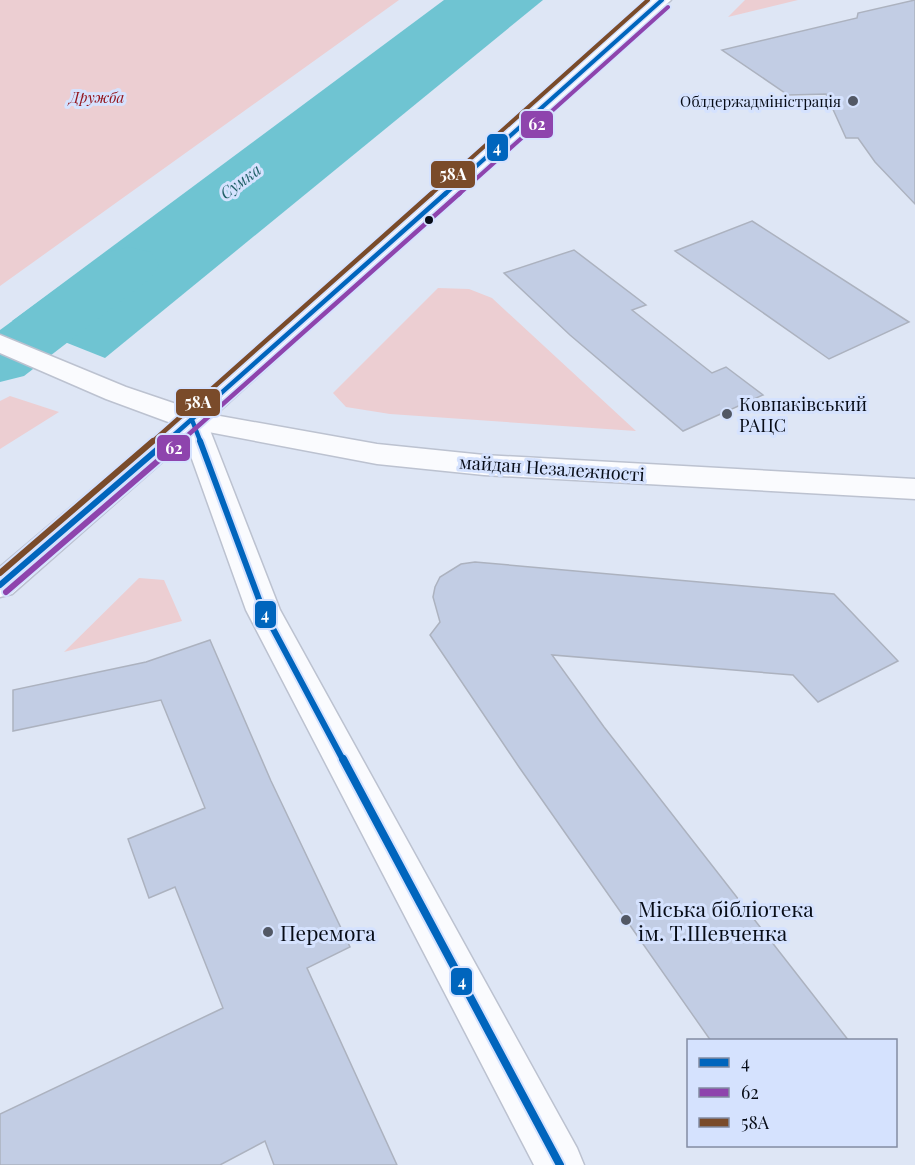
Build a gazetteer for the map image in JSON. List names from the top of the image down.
{
  "streets": {
    "main road": ["майдан Незалежності"]
  },
  "water": ["Сумка"],
  "parks": ["Дружба"],
  "places": [
    "Облдержадміністрація",
    "Ковпаківський РАЦС",
    "Міська бібліотека ім. Т.Шевченка",
    "Перемога"
  ],
  "lines": ["transit line 4", "transit line 58А", "transit line 62"],
  "legend": ["4", "62", "58А"]
}
